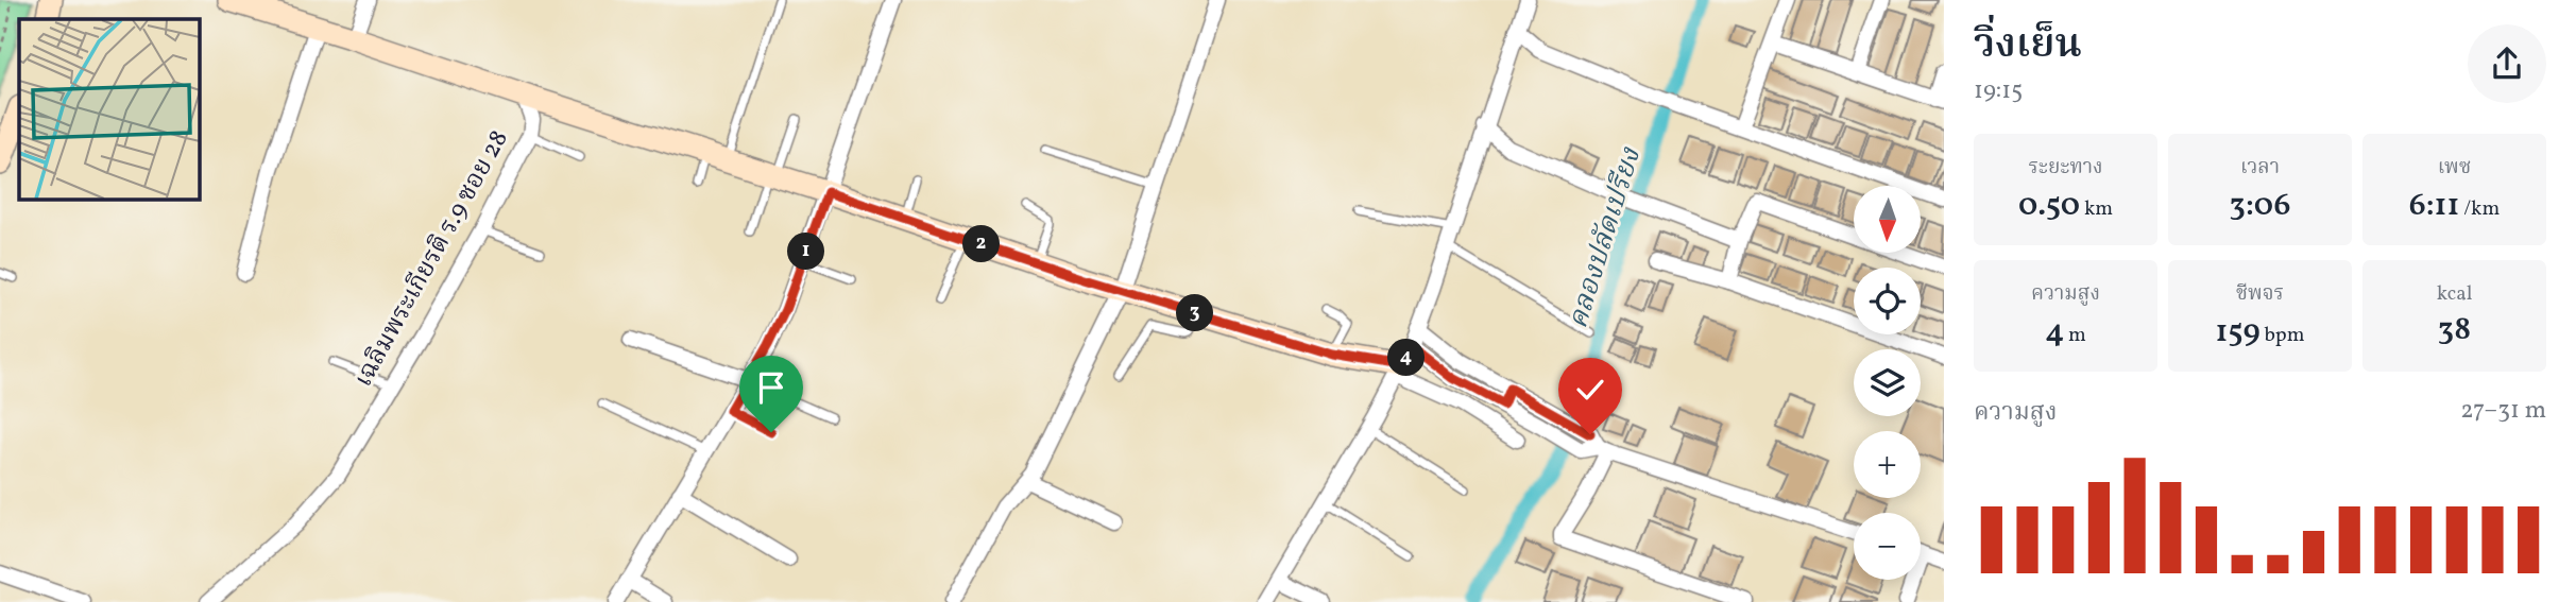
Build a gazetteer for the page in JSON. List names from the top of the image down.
{
  "streets": {
    "street": ["เฉลิมพระเกียรติ ร.9 ซอย 28"]
  },
  "water": ["คลองปลัดเปรียง"],
  "north": "bottom",
  "page": {
    "heading": ["วิ่งเย็น", "19:15"],
    "stats": [
      ["ระยะทาง", "0.50 km"],
      ["เวลา", "3:06"],
      ["เพซ", "6:11 /km"],
      ["ความสูง", "4 m"],
      ["ชีพจร", "159 bpm"],
      ["kcal", "38"]
    ],
    "map_buttons": ["+", "−"],
    "pins": [
      "2",
      "1",
      "3",
      "4"
    ],
    "chart": ["ความสูง", "27–31 m"]
  }
}
